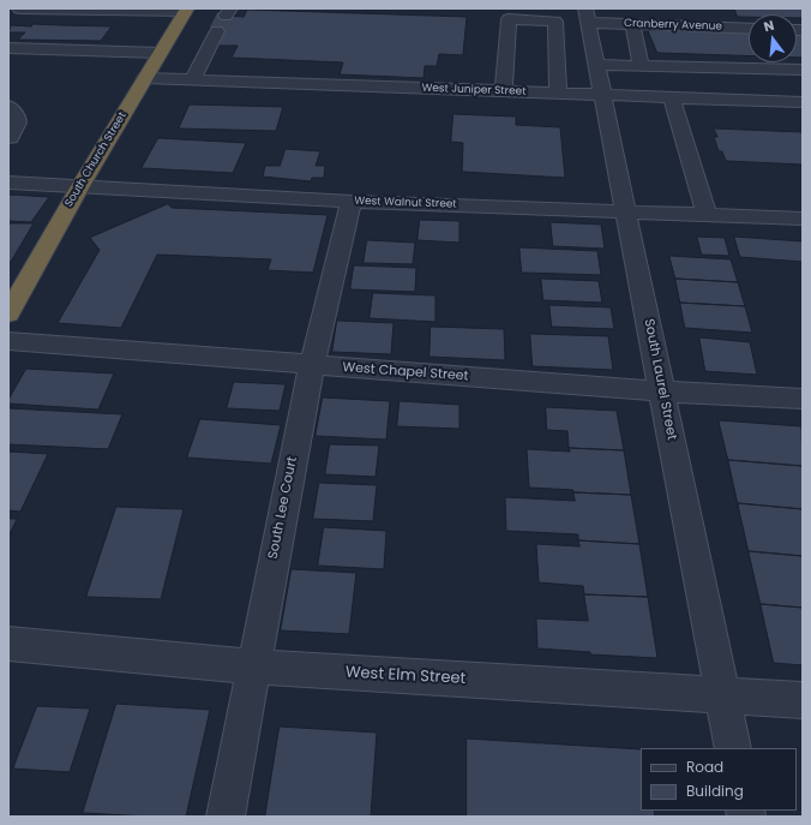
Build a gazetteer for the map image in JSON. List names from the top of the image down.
{
  "streets": {
    "highway": ["South Church Street"],
    "street": [
      "Cranberry Avenue",
      "West Juniper Street",
      "West Walnut Street",
      "West Chapel Street",
      "South Laurel Street",
      "South Lee Court",
      "West Elm Street"
    ]
  },
  "crossings": [
    ["Cranberry Avenue", "South Laurel Street"],
    ["West Juniper Street", "South Church Street"],
    ["West Juniper Street", "South Laurel Street"],
    ["South Church Street", "West Walnut Street"],
    ["West Walnut Street", "South Laurel Street"],
    ["West Walnut Street", "South Lee Court"],
    ["West Chapel Street", "South Laurel Street"],
    ["West Chapel Street", "South Lee Court"],
    ["South Laurel Street", "West Elm Street"],
    ["South Lee Court", "West Elm Street"]
  ],
  "legend": ["Road", "Building"],
  "north": "top"
}
